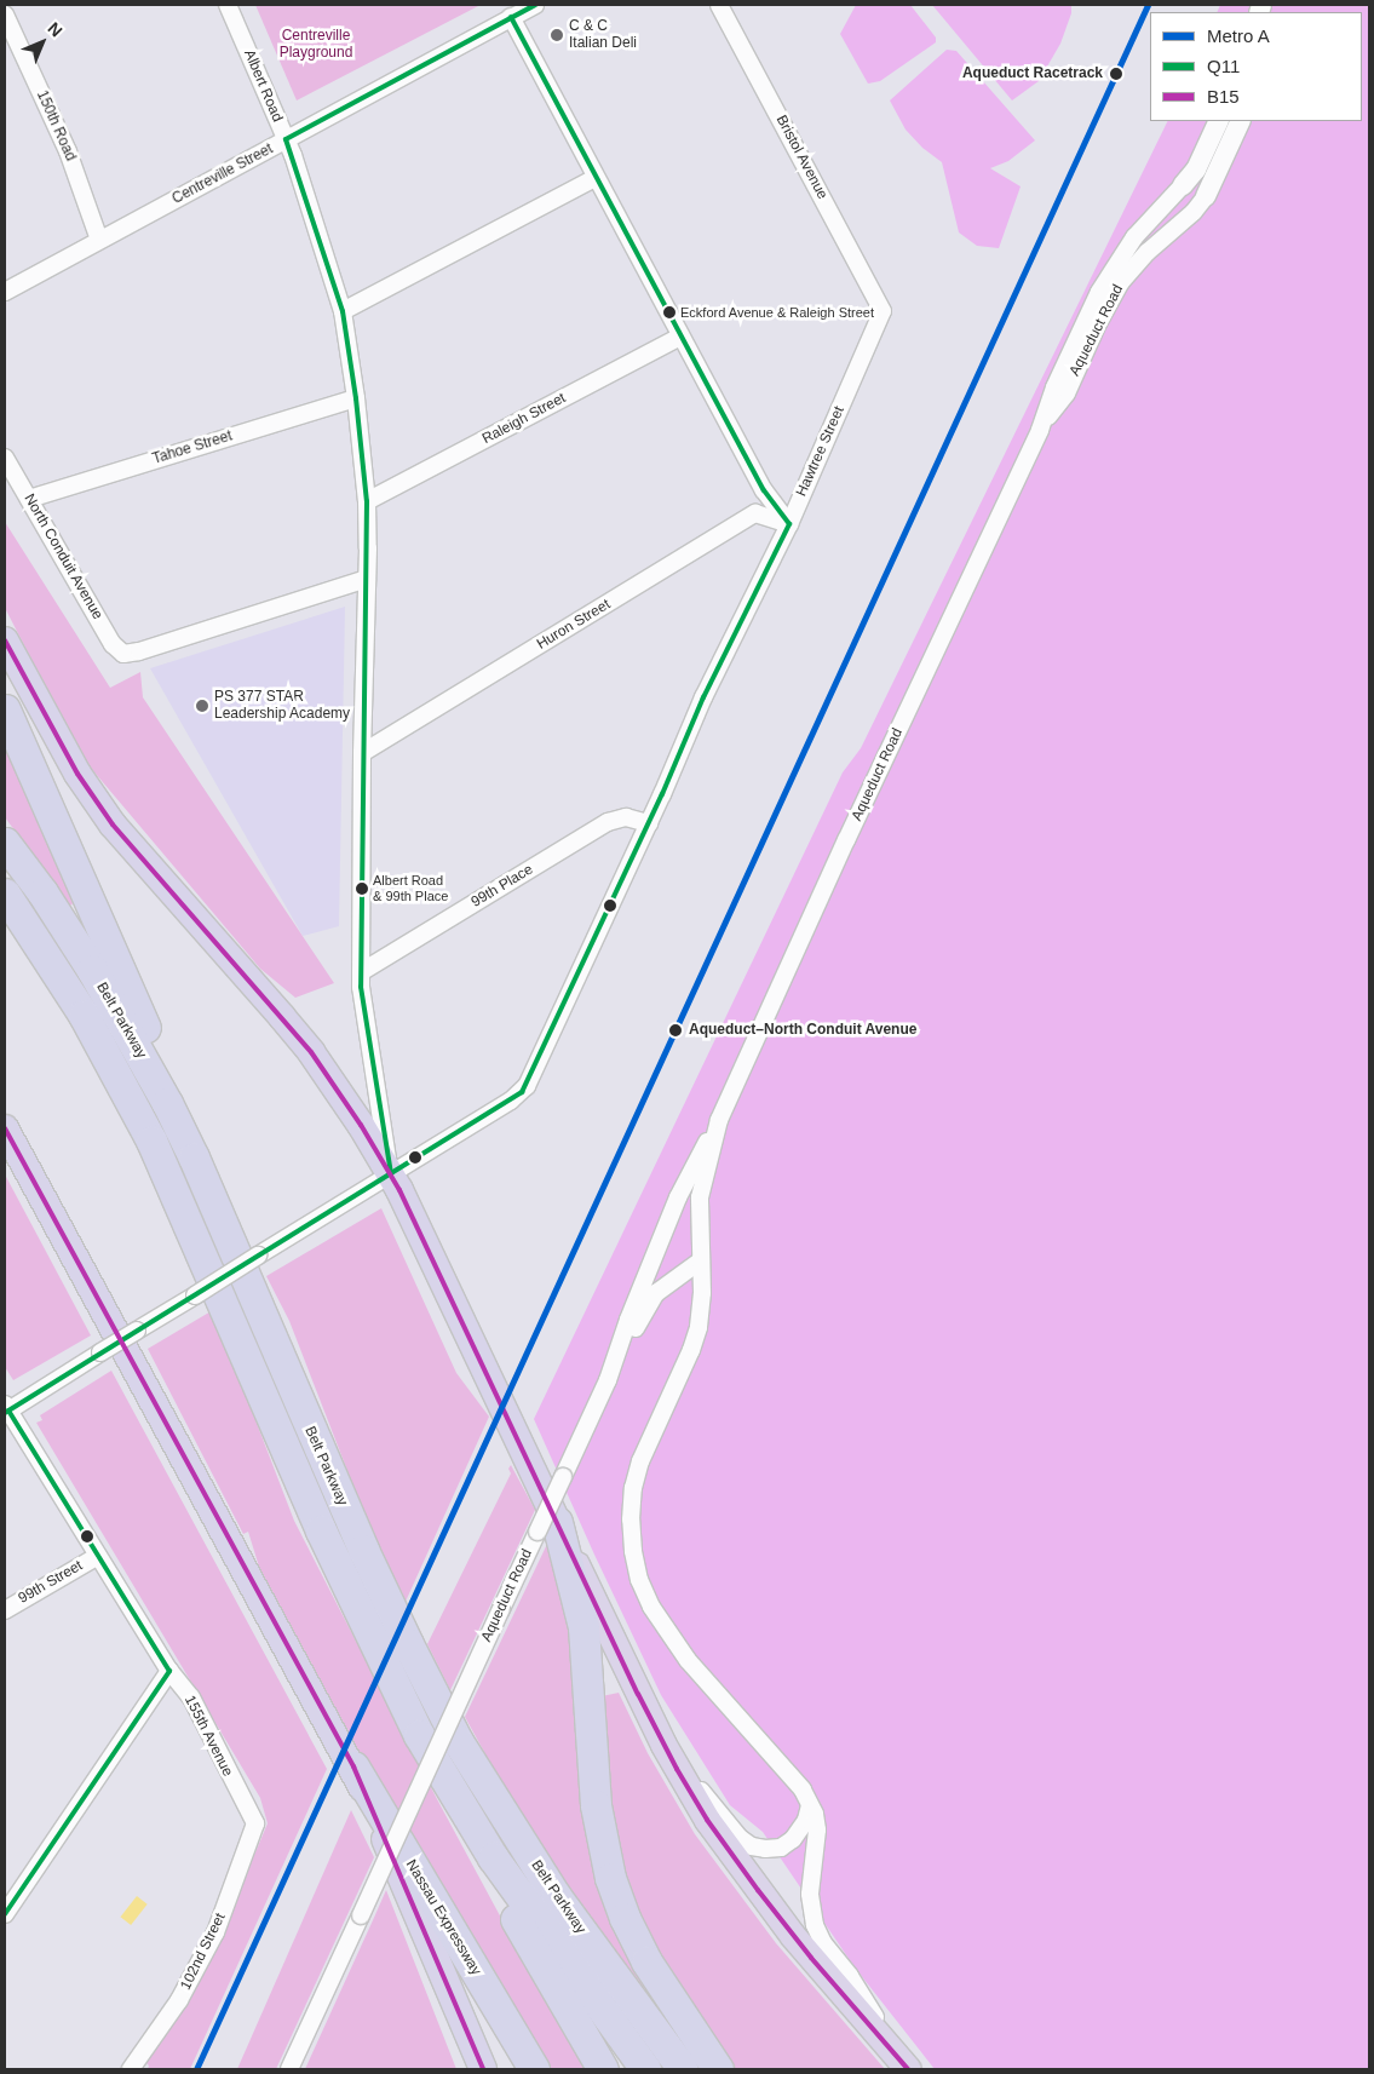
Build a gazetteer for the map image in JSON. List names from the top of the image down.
{
  "streets": {
    "highway": ["Belt Parkway", "Nassau Expressway"],
    "street": [
      "Albert Road",
      "150th Road",
      "Bristol Avenue",
      "Centreville Street",
      "Aqueduct Road",
      "Raleigh Street",
      "Tahoe Street",
      "Hawtree Street",
      "North Conduit Avenue",
      "Huron Street",
      "99th Place",
      "99th Street",
      "155th Avenue",
      "102nd Street"
    ]
  },
  "crossings": [
    ["Albert Road", "Centreville Street"],
    ["Albert Road", "Raleigh Street"],
    ["Albert Road", "Tahoe Street"],
    ["Albert Road", "Hawtree Street"],
    ["Albert Road", "North Conduit Avenue"],
    ["Albert Road", "Huron Street"],
    ["Albert Road", "99th Place"],
    ["150th Road", "Centreville Street"],
    ["Bristol Avenue", "Hawtree Street"],
    ["Tahoe Street", "North Conduit Avenue"],
    ["Hawtree Street", "Huron Street"],
    ["Hawtree Street", "99th Place"],
    ["99th Street", "155th Avenue"],
    ["155th Avenue", "102nd Street"]
  ],
  "parks": ["Centreville Playground"],
  "places": [
    "C & C Italian Deli",
    "Aqueduct Racetrack",
    "Eckford Avenue & Raleigh Street",
    "PS 377 STAR Leadership Academy",
    "Albert Road & 99th Place",
    "Aqueduct–North Conduit Avenue"
  ],
  "lines": ["metro line A", "transit line Q11", "transit line B15"],
  "legend": ["Metro A", "Q11", "B15"],
  "north": "top right"
}
